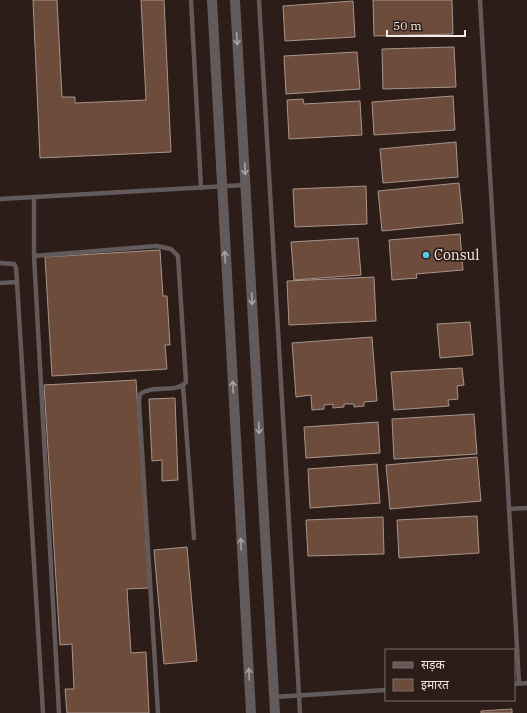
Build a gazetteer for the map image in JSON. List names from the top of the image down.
{
  "places": ["Consul"],
  "legend": ["सड़क", "इमारत"],
  "scale_bar": "50 m"
}
